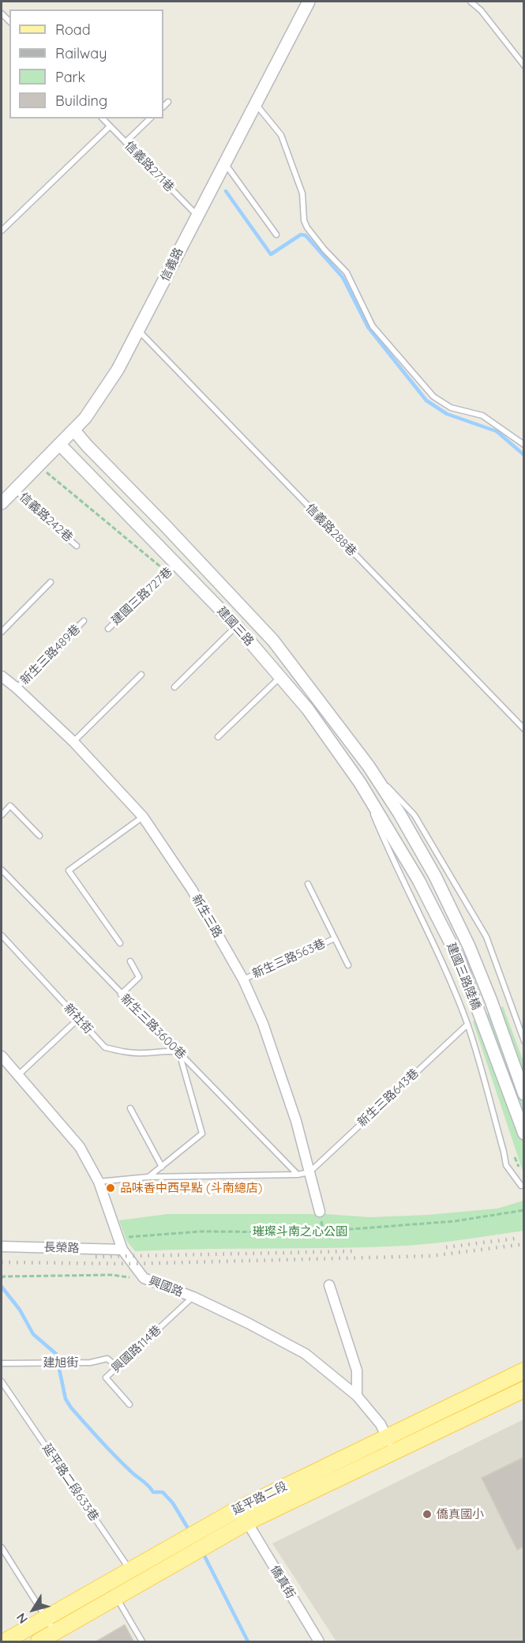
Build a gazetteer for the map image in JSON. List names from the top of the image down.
{
  "streets": {
    "main road": ["延平路二段"],
    "street": [
      "信義路",
      "建國三路",
      "新生三路",
      "建國三路陸橋",
      "長榮路",
      "興國路",
      "僑真街"
    ],
    "lane": [
      "信義路271巷",
      "信義路242巷",
      "信義路288巷",
      "建國三路727巷",
      "新生三路489巷",
      "新生三路563巷",
      "新社街",
      "新生三路3600巷",
      "新生三路643巷",
      "興國路114巷",
      "建旭街",
      "延平路二段633巷"
    ]
  },
  "crossings": [
    ["信義路271巷", "信義路"],
    ["信義路", "信義路242巷"],
    ["信義路", "信義路288巷"],
    ["信義路", "建國三路"],
    ["建國三路727巷", "建國三路"],
    ["建國三路", "建國三路陸橋"],
    ["新生三路489巷", "新生三路"],
    ["新生三路", "新生三路563巷"],
    ["新生三路", "新生三路643巷"],
    ["新社街", "新生三路3600巷"],
    ["長榮路", "興國路"],
    ["興國路", "興國路114巷"],
    ["興國路", "延平路二段"],
    ["興國路114巷", "建旭街"],
    ["延平路二段633巷", "延平路二段"],
    ["延平路二段", "僑真街"]
  ],
  "parks": ["璀璨斗南之心公園"],
  "places": ["品味香中西早點 (斗南總店)", "僑真國小"],
  "legend": [
    "Road",
    "Railway",
    "Park",
    "Building"
  ],
  "north": "bottom left"
}
